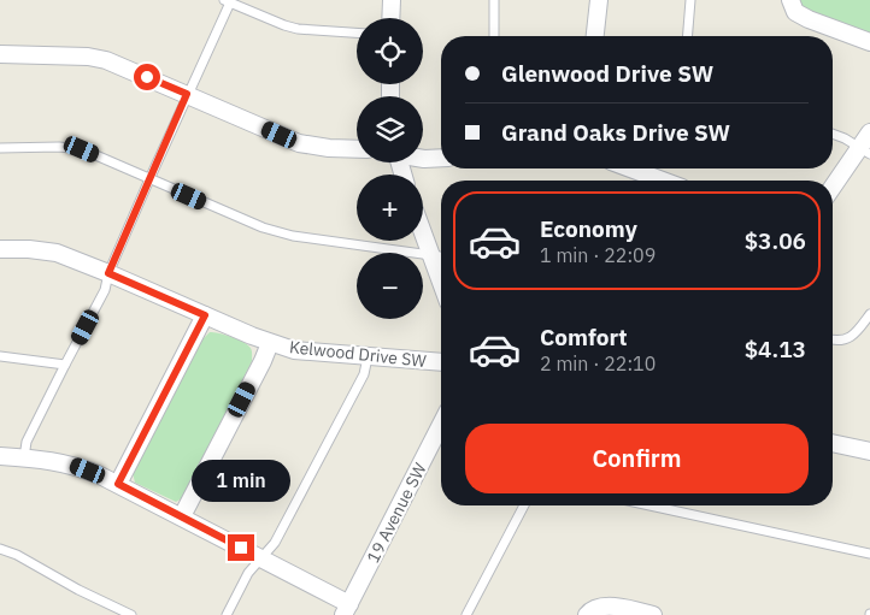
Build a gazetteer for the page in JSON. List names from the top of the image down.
{
  "streets": {
    "street": ["Kelwood Drive SW", "19 Avenue SW"]
  },
  "page": {
    "map_buttons": ["+", "−"],
    "banner": ["Glenwood Drive SW", "Grand Oaks Drive SW"],
    "list": [
      {
        "name": "Economy",
        "note": "1 min · 22:09",
        "value": "$3.06"
      },
      {
        "name": "Comfort",
        "note": "2 min · 22:10",
        "value": "$4.13"
      }
    ],
    "buttons": "Confirm",
    "bubble": "1 min"
  }
}
